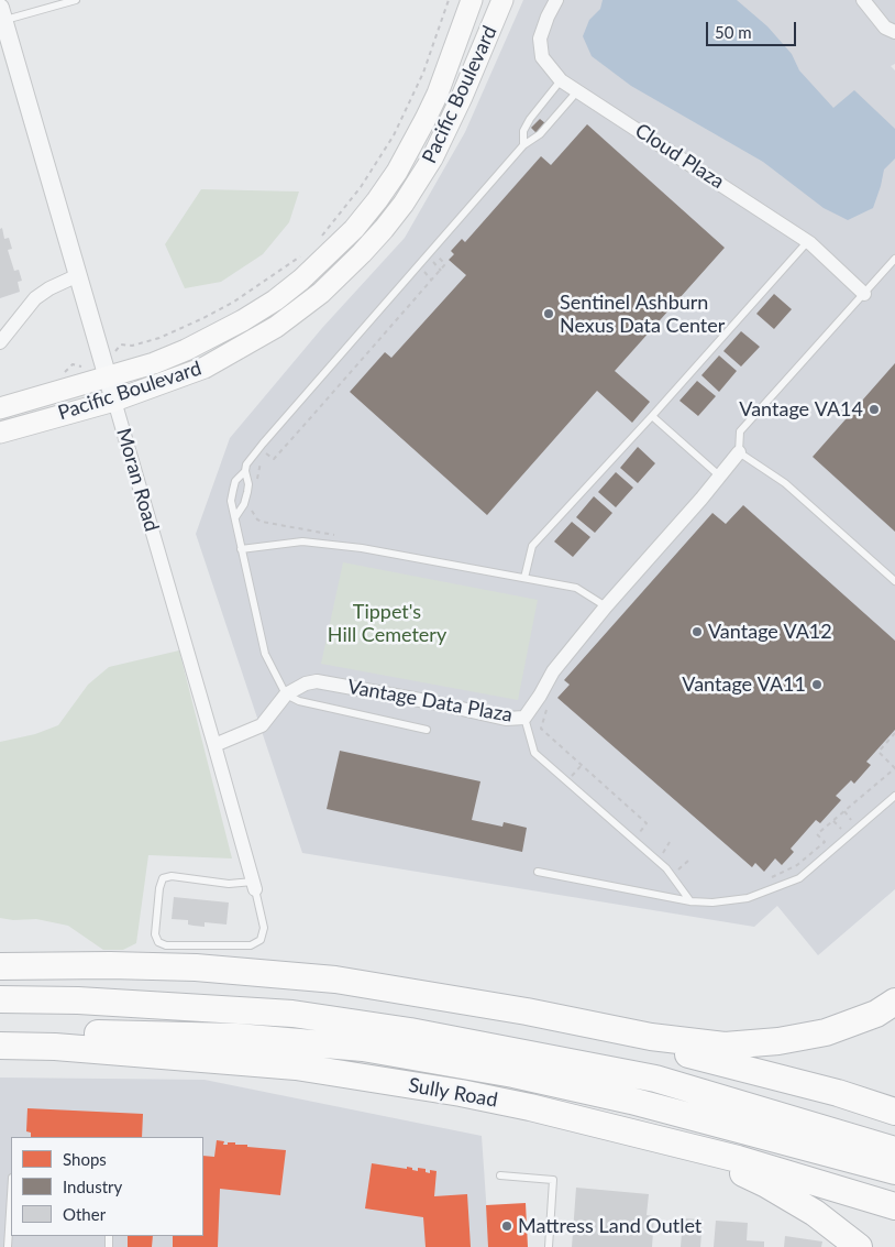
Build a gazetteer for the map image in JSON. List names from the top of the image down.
{
  "streets": {
    "highway": ["Sully Road"],
    "main road": ["Pacific Boulevard"],
    "street": ["Cloud Plaza", "Moran Road", "Vantage Data Plaza"]
  },
  "crossings": [
    ["Pacific Boulevard", "Moran Road"],
    ["Moran Road", "Vantage Data Plaza"]
  ],
  "parks": ["Tippet's Hill Cemetery"],
  "places": [
    "Sentinel Ashburn Nexus Data Center",
    "Vantage VA14",
    "Vantage VA12",
    "Vantage VA11",
    "Mattress Land Outlet"
  ],
  "legend": ["Shops", "Industry", "Other"],
  "scale_bar": "50 m"
}
